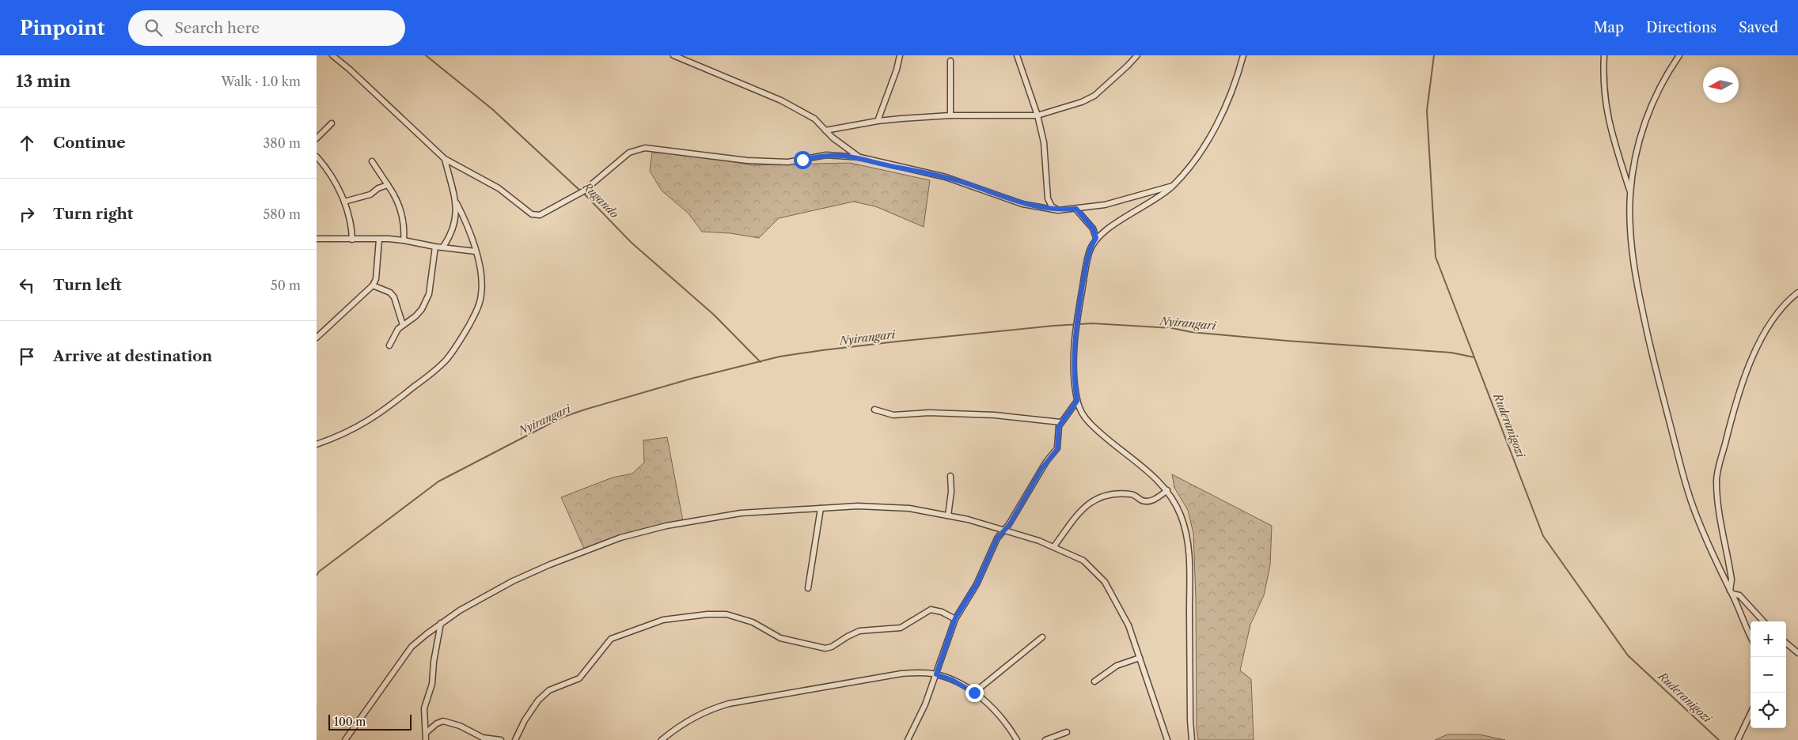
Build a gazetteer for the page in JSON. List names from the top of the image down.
{
  "water": ["Rugando", "Nyirangari", "Ruderanigozi"],
  "scale_bar": "100 m",
  "north": "left",
  "page": {
    "header": "Pinpoint",
    "search": "Search here",
    "nav": ["Map", "Directions", "Saved"],
    "heading": ["13 min", "Walk · 1.0 km"],
    "list": [
      ["Continue", "380 m"],
      ["Turn right", "580 m"],
      ["Turn left", "50 m"],
      "Arrive at destination"
    ],
    "map_buttons": ["+", "−"],
    "scale": "100 m"
  }
}
